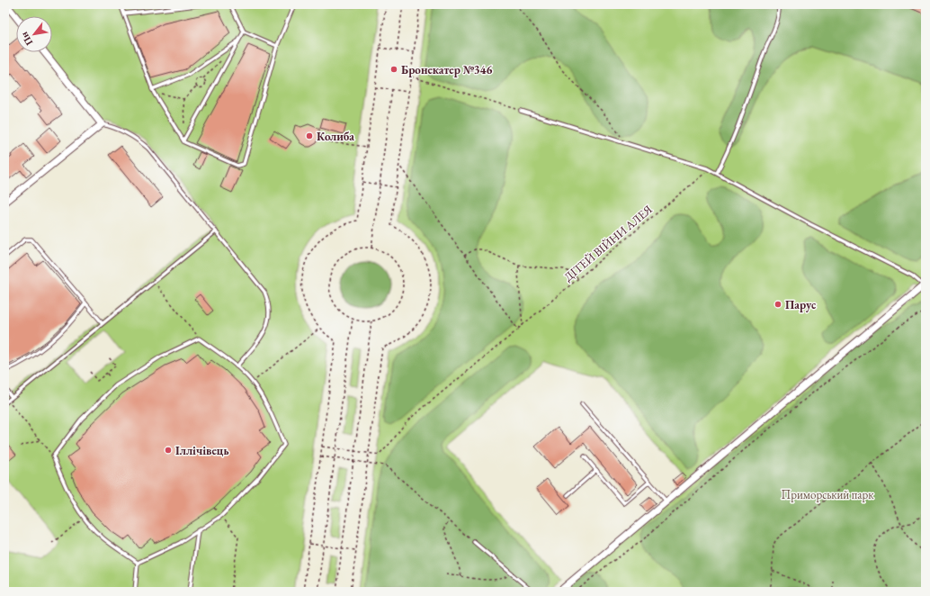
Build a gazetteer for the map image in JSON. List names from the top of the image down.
{
  "streets": {
    "path": ["ДІТЕЙ ВІЙНИ АЛЕЯ"]
  },
  "parks": ["Приморський парк"],
  "places": [
    "Бронекатер №346",
    "Колиба",
    "Парус",
    "Іллічівець"
  ],
  "north": "bottom left"
}
